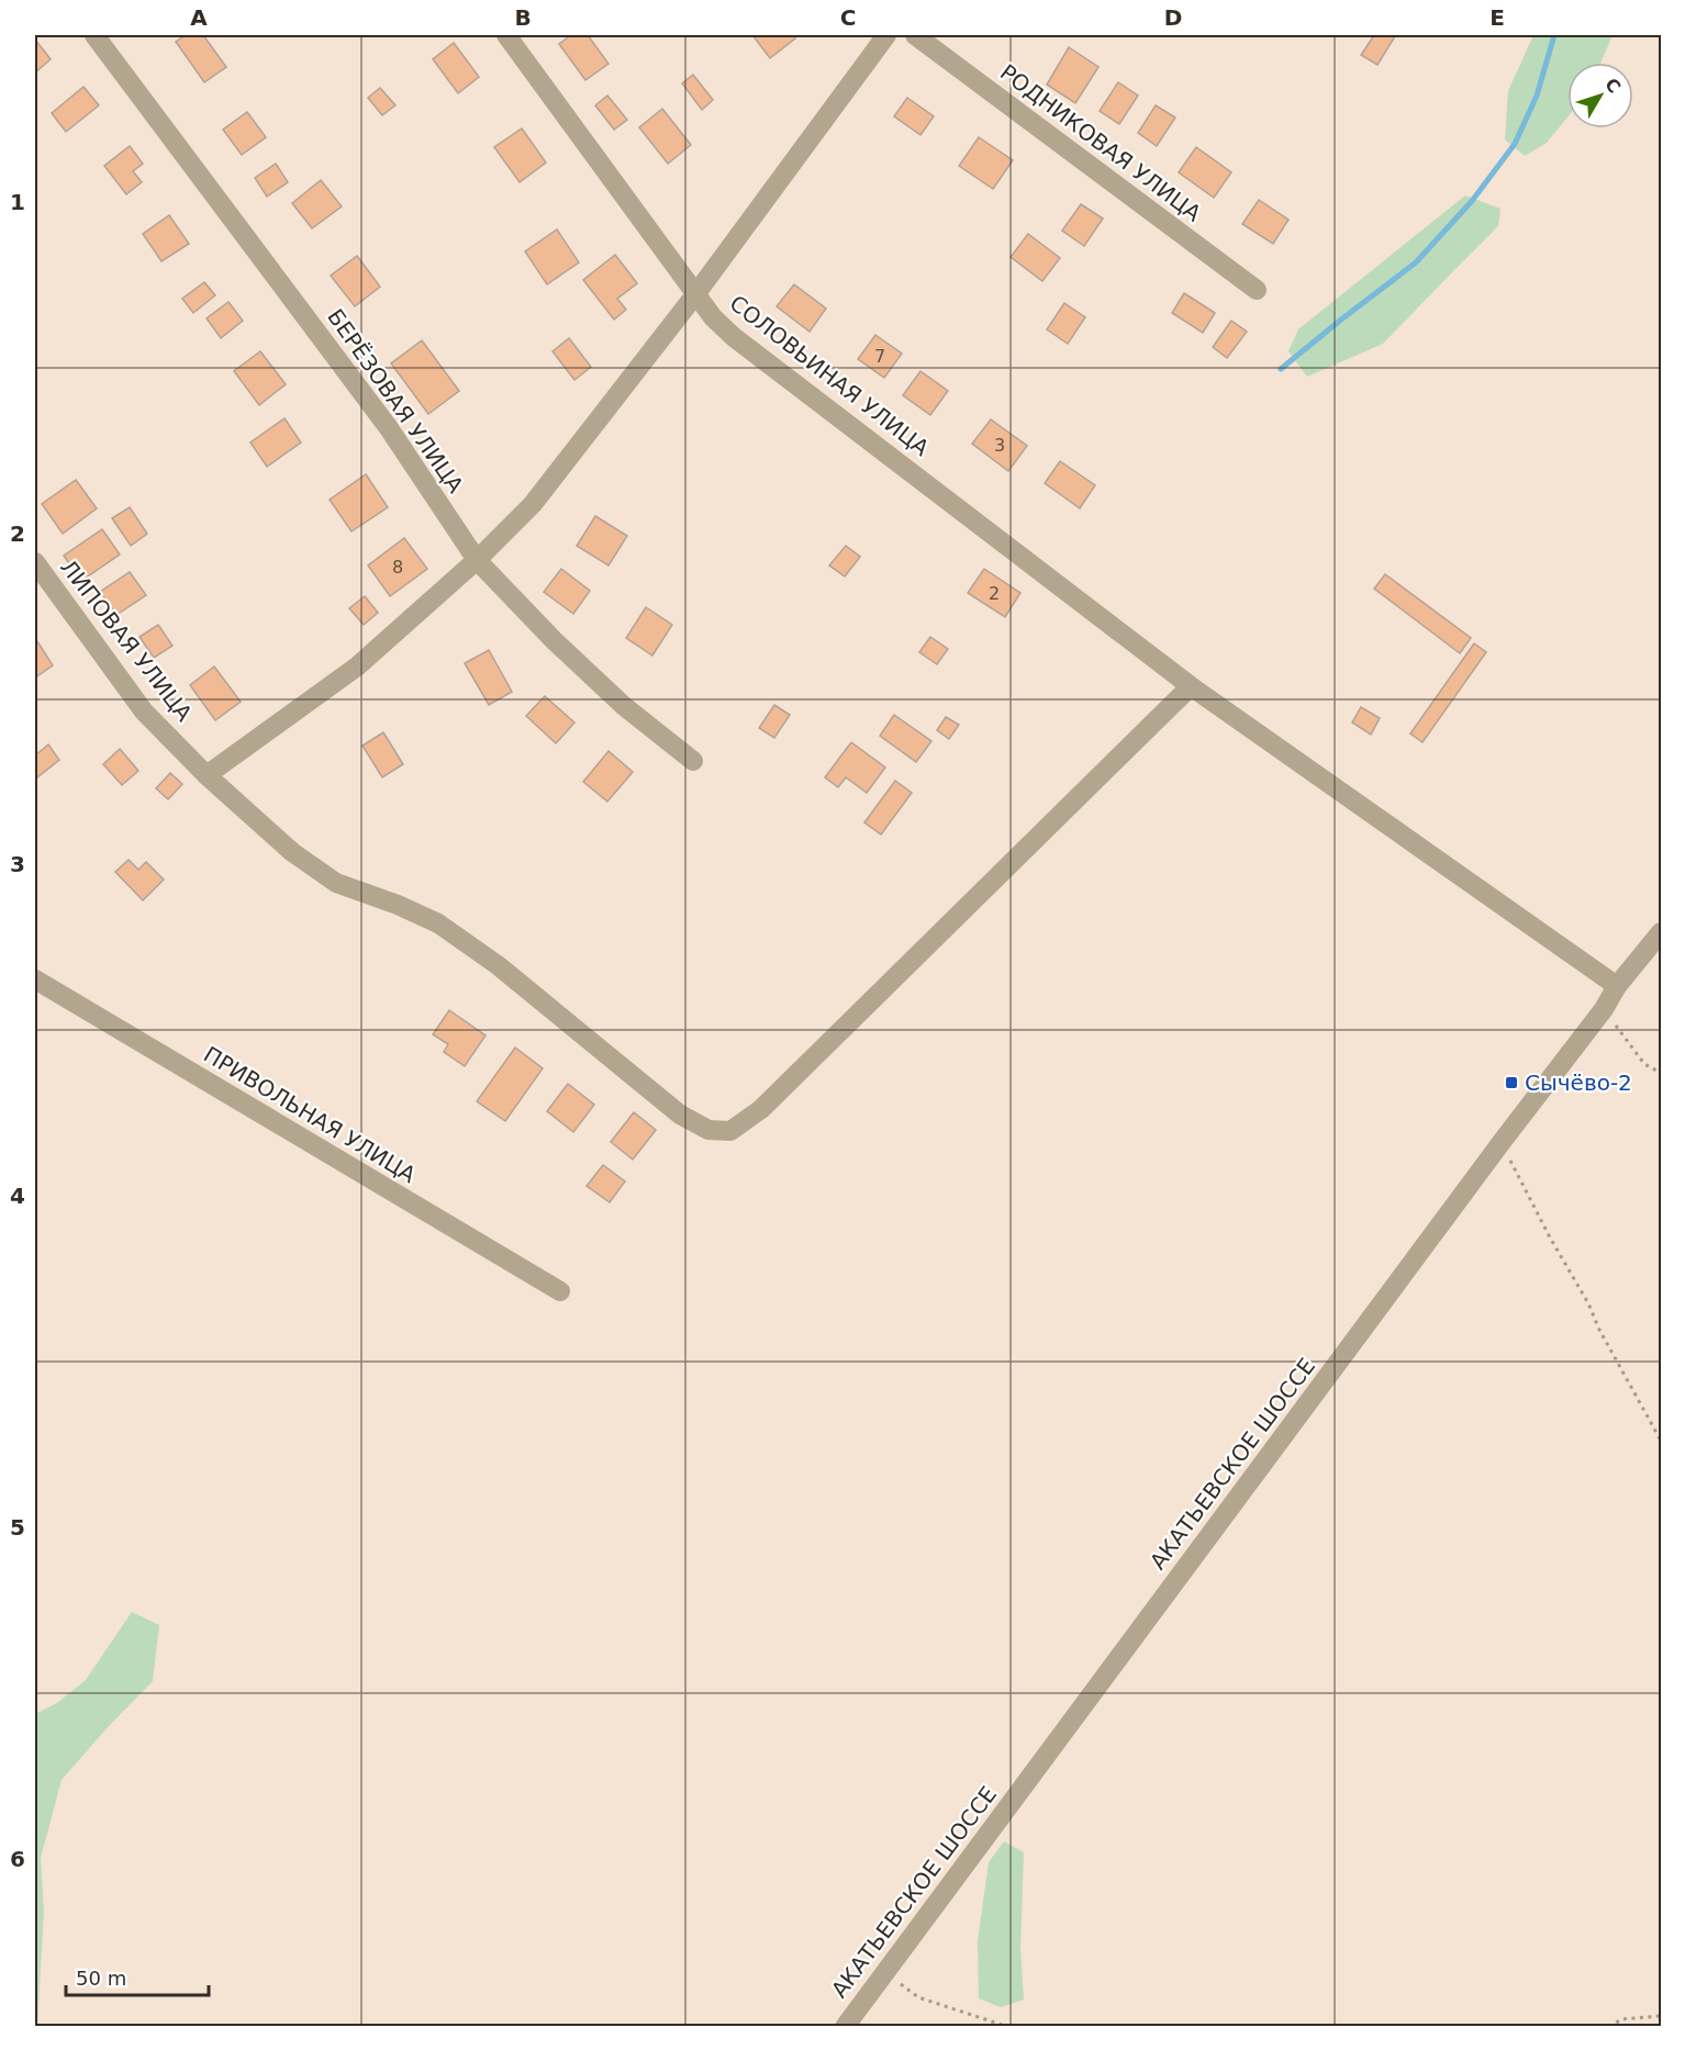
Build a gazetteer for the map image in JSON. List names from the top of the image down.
{
  "streets": {
    "street": [
      "РОДНИКОВАЯ УЛИЦА",
      "СОЛОВЬИНАЯ УЛИЦА",
      "БЕРЁЗОВАЯ УЛИЦА",
      "ЛИПОВАЯ УЛИЦА",
      "ПРИВОЛЬНАЯ УЛИЦА",
      "АКАТЬЕВСКОЕ ШОССЕ"
    ]
  },
  "crossings": [
    ["СОЛОВЬИНАЯ УЛИЦА", "ЛИПОВАЯ УЛИЦА"],
    ["СОЛОВЬИНАЯ УЛИЦА", "АКАТЬЕВСКОЕ ШОССЕ"]
  ],
  "places": {
    "transit": ["Сычёво-2"]
  },
  "house_numbers": [
    "7",
    "3",
    "8",
    "2"
  ],
  "scale_bar": "50 m",
  "north": "top right",
  "grid": {
    "columns": [
      "A",
      "B",
      "C",
      "D",
      "E"
    ],
    "rows": [
      "1",
      "2",
      "3",
      "4",
      "5",
      "6"
    ]
  }
}
